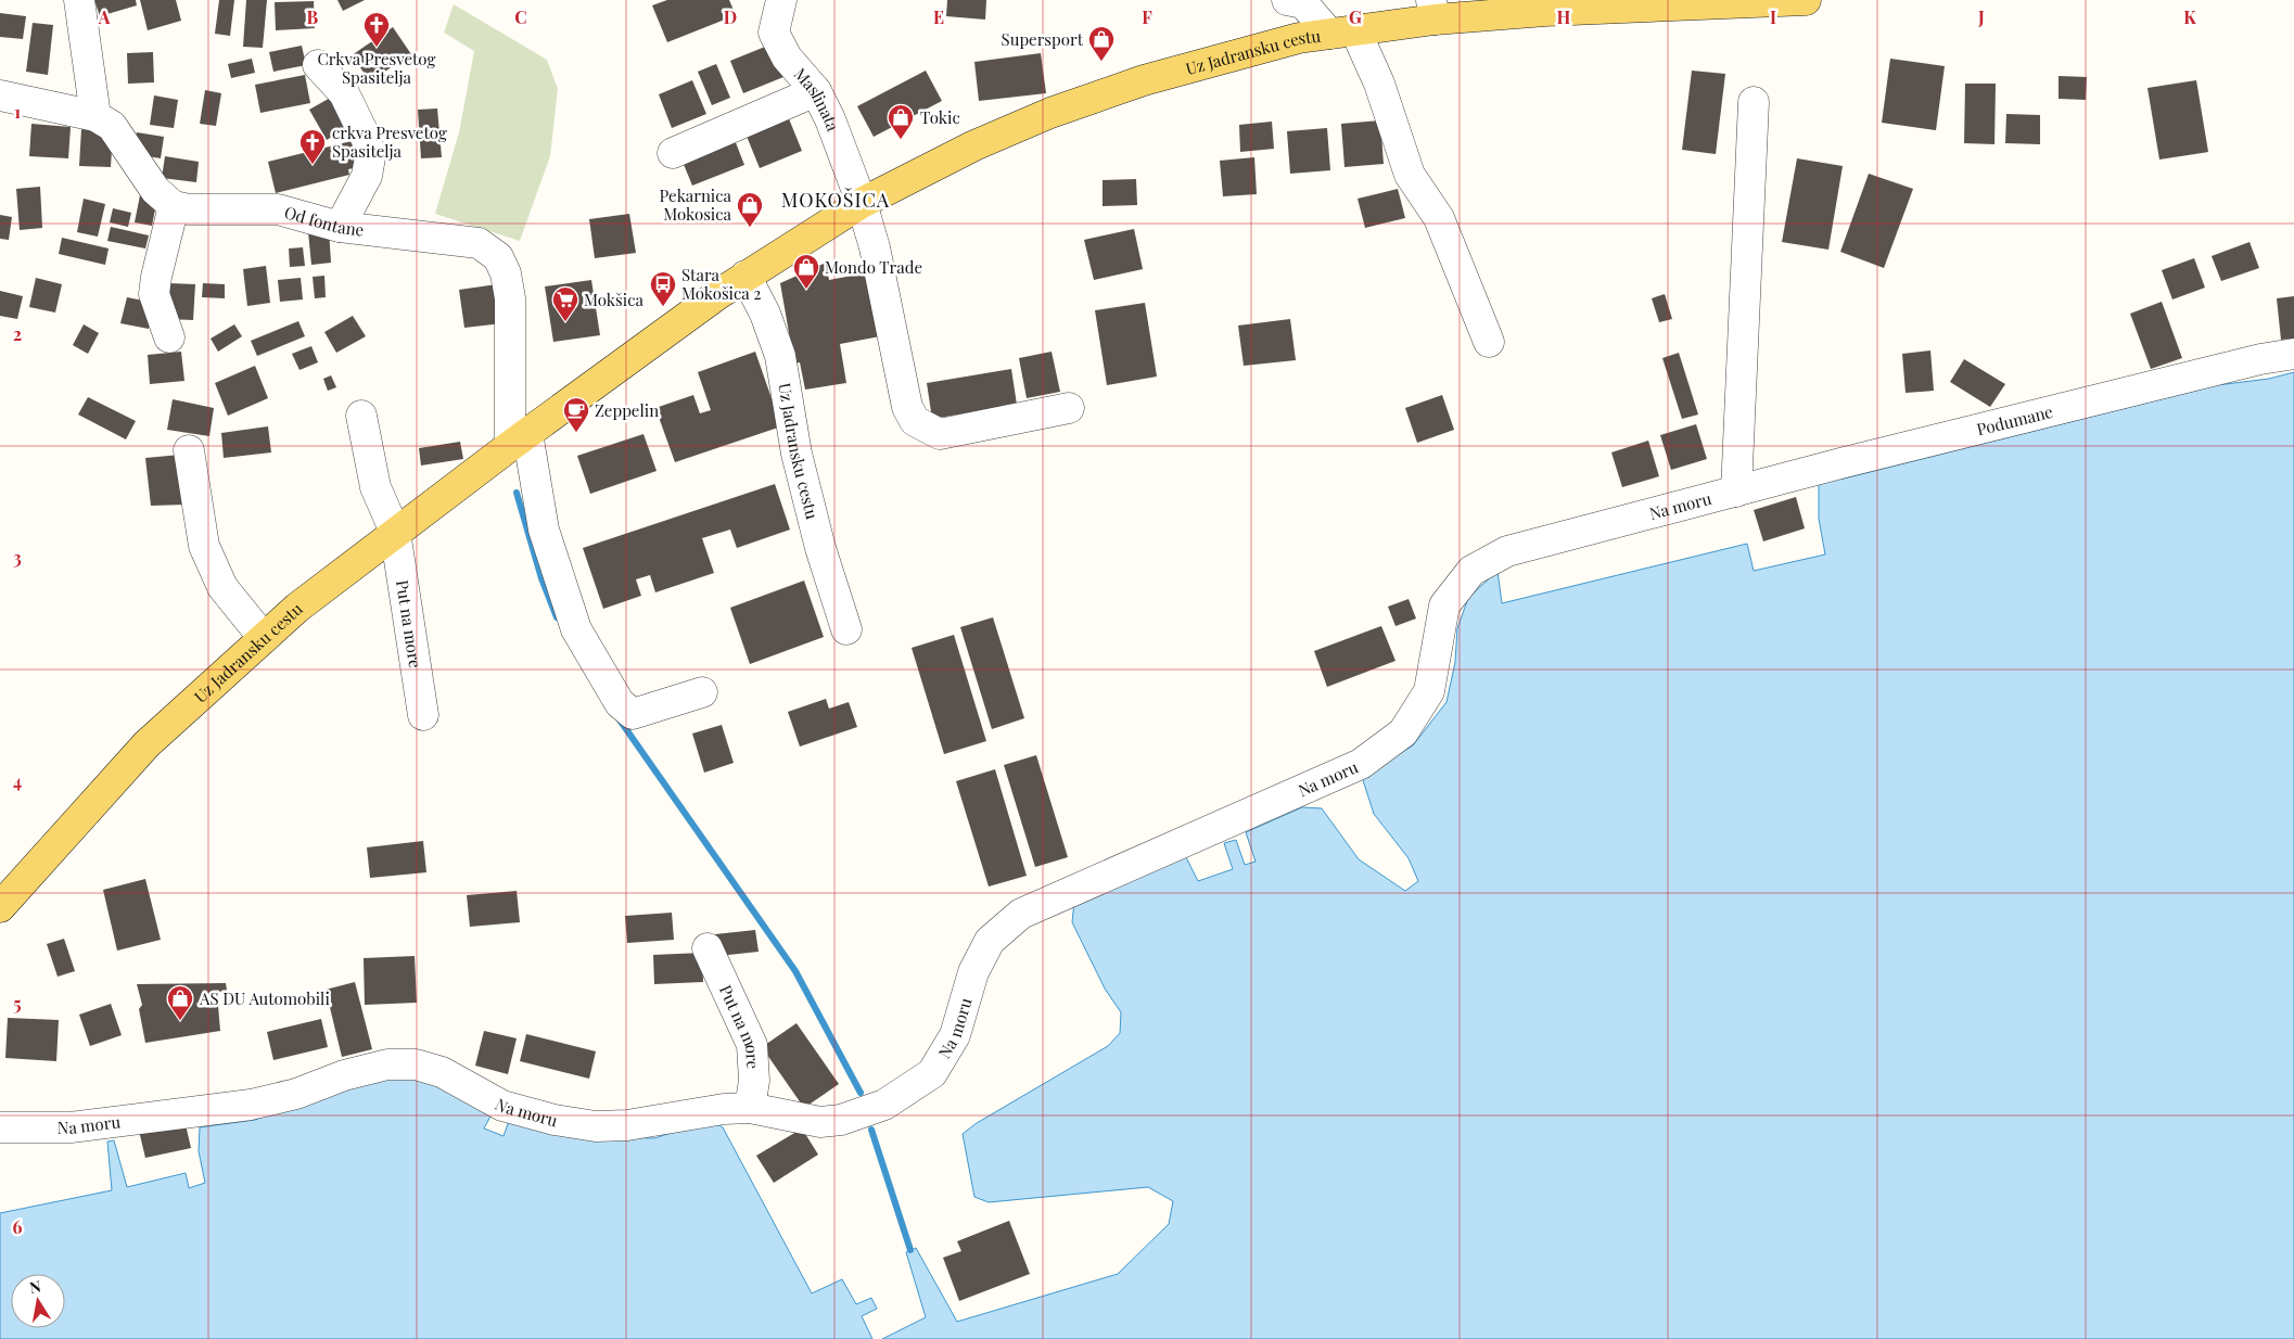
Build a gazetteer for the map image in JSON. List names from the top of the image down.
{
  "streets": {
    "main road": ["Uz Jadransku cestu"],
    "street": [
      "Maslinata",
      "Od fontane",
      "Podumane",
      "Na moru",
      "Put na more"
    ]
  },
  "crossings": [
    ["Uz Jadransku cestu", "Maslinata"],
    ["Uz Jadransku cestu", "Od fontane"],
    ["Uz Jadransku cestu", "Put na more"],
    ["Podumane", "Na moru"],
    ["Na moru", "Put na more"]
  ],
  "districts": ["MOKOŠICA"],
  "places": {
    "church": ["Crkva Presvetog Spasitelja", "crkva Presvetog Spasitelja"],
    "shop": [
      "Supersport",
      "Tokic",
      "Pekarnica Mokosica",
      "Mondo Trade",
      "AS DU Automobili"
    ],
    "bus stop": ["Stara Mokošica 2"],
    "supermarket": ["Mokšica"],
    "cafe": ["Zeppelin"]
  },
  "north": "top",
  "grid": {
    "columns": [
      "A",
      "B",
      "C",
      "D",
      "E",
      "F",
      "G",
      "H",
      "I",
      "J",
      "K"
    ],
    "rows": [
      "1",
      "2",
      "3",
      "4",
      "5",
      "6"
    ]
  }
}
